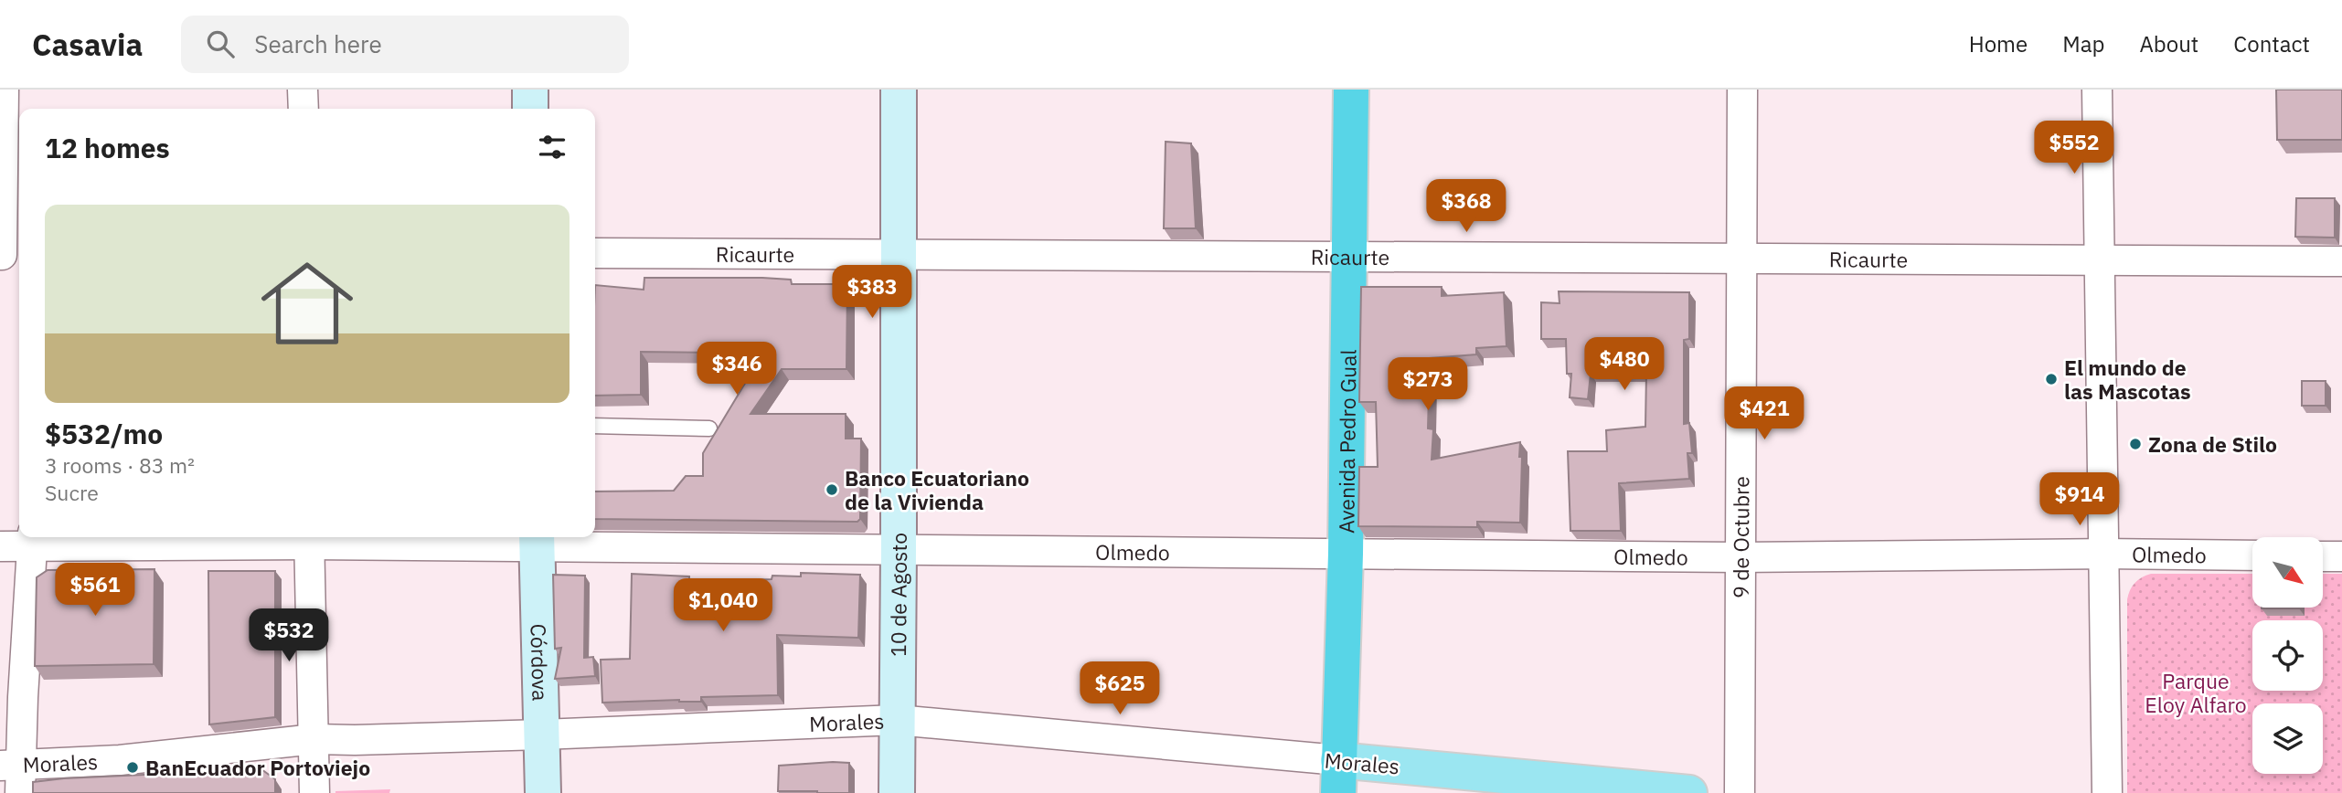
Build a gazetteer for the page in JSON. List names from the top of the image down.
{
  "streets": {
    "highway": ["Avenida Pedro Gual"],
    "main road": ["Morales"],
    "street": [
      "Ricaurte",
      "9 de Octubre",
      "Olmedo",
      "10 de Agosto",
      "Córdova"
    ]
  },
  "crossings": [
    ["Ricaurte", "Avenida Pedro Gual"],
    ["Ricaurte", "9 de Octubre"],
    ["Ricaurte", "10 de Agosto"],
    ["Avenida Pedro Gual", "Olmedo"],
    ["Avenida Pedro Gual", "Morales"],
    ["9 de Octubre", "Olmedo"],
    ["Olmedo", "10 de Agosto"],
    ["Olmedo", "Córdova"],
    ["10 de Agosto", "Morales"],
    ["Córdova", "Morales"]
  ],
  "parks": ["Parque Eloy Alfaro"],
  "places": [
    "El mundo de las Mascotas",
    "Zona de Stilo",
    "Banco Ecuatoriano de la Vivienda",
    "BanEcuador Portoviejo"
  ],
  "north": "bottom right",
  "page": {
    "header": "Casavia",
    "search": "Search here",
    "nav": [
      "Home",
      "Map",
      "About",
      "Contact"
    ],
    "heading": "12 homes",
    "price": [
      "$552",
      "$368",
      "$383",
      "$480",
      "$346",
      "$273",
      "$421",
      "$914",
      "$561",
      "$1,040",
      "$532",
      "$625"
    ],
    "list": [
      {
        "name": "$532/mo",
        "note": "3 rooms · 83 m² · Sucre"
      }
    ]
  }
}
